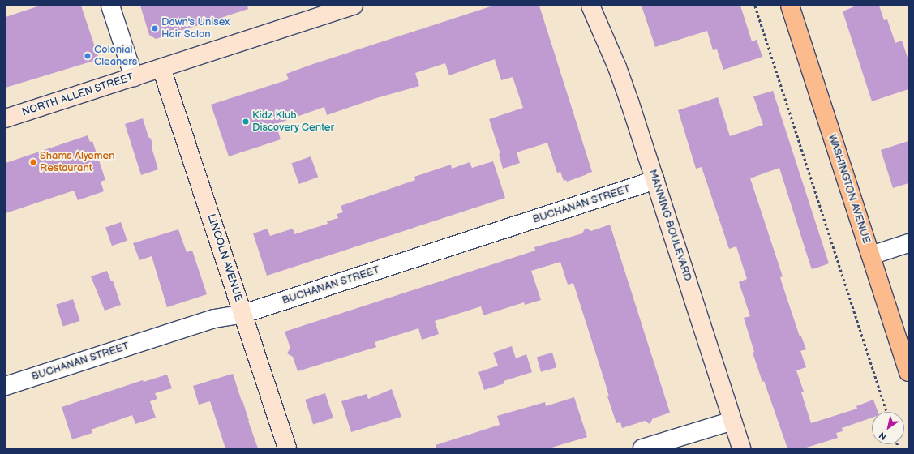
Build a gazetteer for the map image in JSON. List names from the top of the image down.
{
  "streets": {
    "main road": ["WASHINGTON AVENUE"],
    "street": [
      "NORTH ALLEN STREET",
      "BUCHANAN STREET",
      "MANNING BOULEVARD",
      "LINCOLN AVENUE"
    ]
  },
  "crossings": [
    ["NORTH ALLEN STREET", "LINCOLN AVENUE"],
    ["BUCHANAN STREET", "MANNING BOULEVARD"],
    ["BUCHANAN STREET", "LINCOLN AVENUE"]
  ],
  "places": [
    "Dawn's Unisex Hair Salon",
    "Colonial Cleaners",
    "Kidz Klub Discovery Center",
    "Shams Alyemen Restaurant"
  ],
  "north": "bottom left"
}
